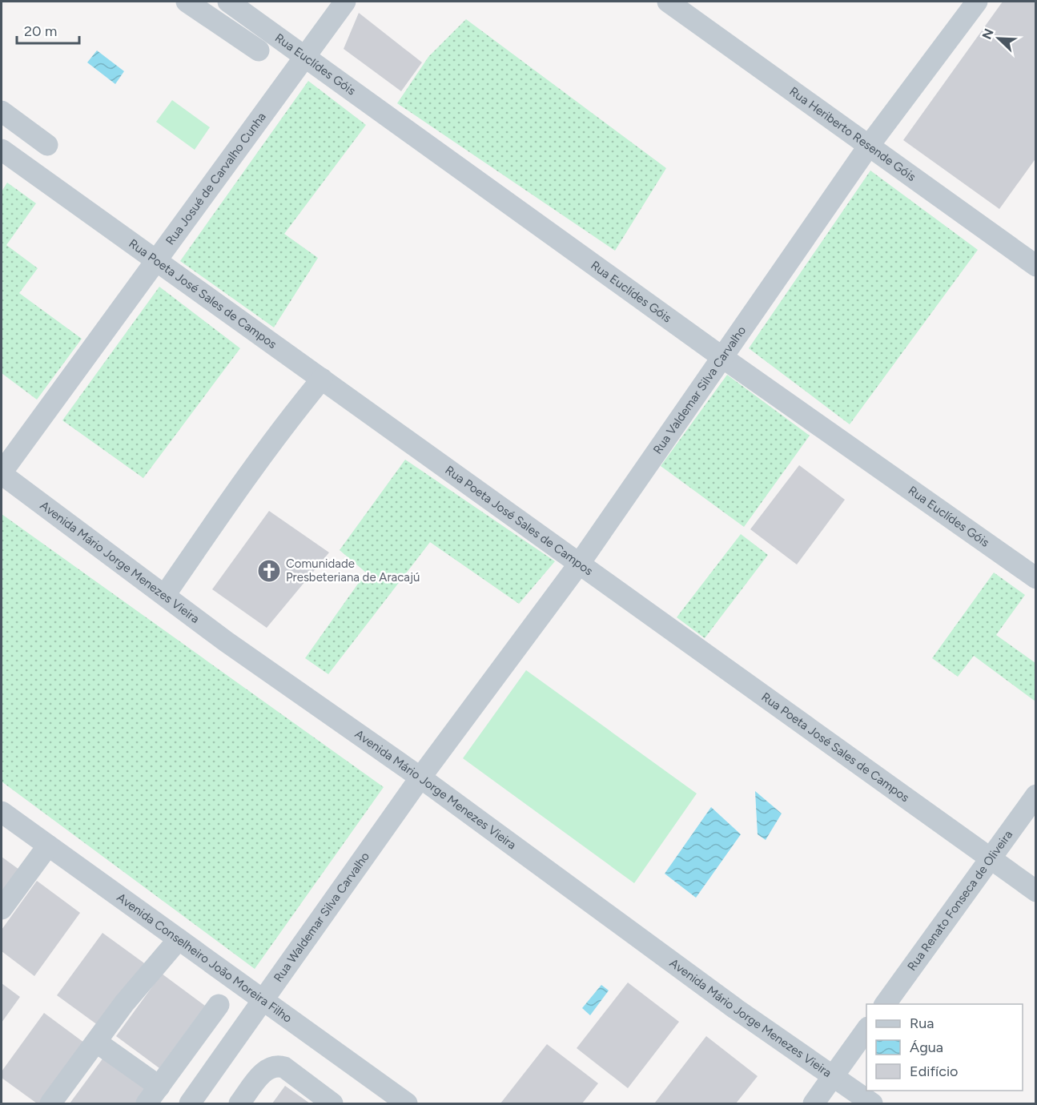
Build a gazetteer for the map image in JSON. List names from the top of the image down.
{
  "streets": {
    "street": [
      "Rua Euclídes Góis",
      "Rua Heriberto Resende Góis",
      "Rua Josué de Carvalho Cunha",
      "Rua Poeta José Sales de Campos",
      "Rua Valdemar Silva Carvalho",
      "Avenida Mário Jorge Menezes Vieira",
      "Rua Renato Fonseca de Oliveira",
      "Rua Waldemar Silva Carvalho",
      "Avenida Conselheiro João Moreira Filho"
    ]
  },
  "crossings": [
    ["Rua Euclídes Góis", "Rua Josué de Carvalho Cunha"],
    ["Rua Euclídes Góis", "Rua Valdemar Silva Carvalho"],
    ["Rua Heriberto Resende Góis", "Rua Valdemar Silva Carvalho"],
    ["Rua Josué de Carvalho Cunha", "Rua Poeta José Sales de Campos"],
    ["Rua Josué de Carvalho Cunha", "Avenida Mário Jorge Menezes Vieira"],
    ["Rua Poeta José Sales de Campos", "Rua Valdemar Silva Carvalho"],
    ["Rua Poeta José Sales de Campos", "Rua Renato Fonseca de Oliveira"],
    ["Rua Valdemar Silva Carvalho", "Avenida Mário Jorge Menezes Vieira"],
    ["Rua Valdemar Silva Carvalho", "Rua Waldemar Silva Carvalho"],
    ["Avenida Mário Jorge Menezes Vieira", "Rua Waldemar Silva Carvalho"],
    ["Rua Waldemar Silva Carvalho", "Avenida Conselheiro João Moreira Filho"]
  ],
  "places": {
    "church": ["Comunidade Presbeteriana de Aracajú"]
  },
  "legend": ["Rua", "Água", "Edifício"],
  "scale_bar": "20 m",
  "north": "top left"
}
